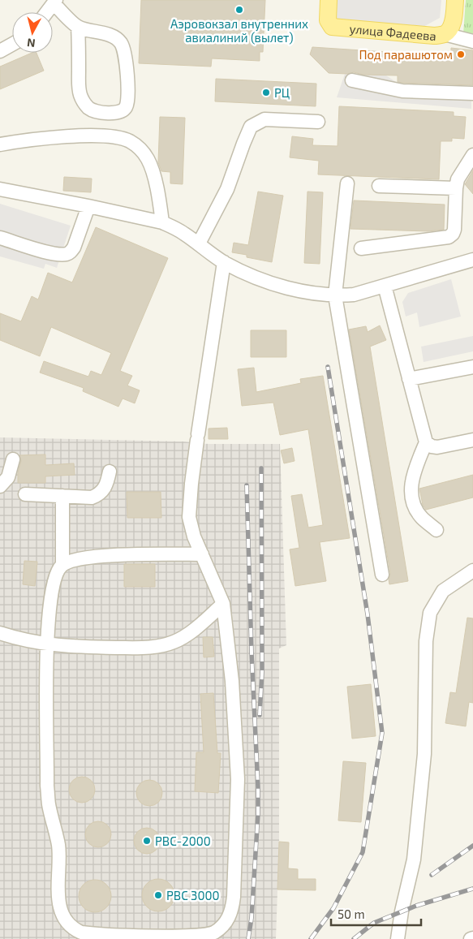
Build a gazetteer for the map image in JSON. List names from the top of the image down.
{
  "streets": {
    "main road": ["улица Фадеева"]
  },
  "places": [
    "Аэровокзал внутренних авиалиний (вылет)",
    "Под парашютом",
    "РЦ",
    "РВС-2000",
    "РВС 3000"
  ],
  "scale_bar": "50 m",
  "north": "bottom"
}
